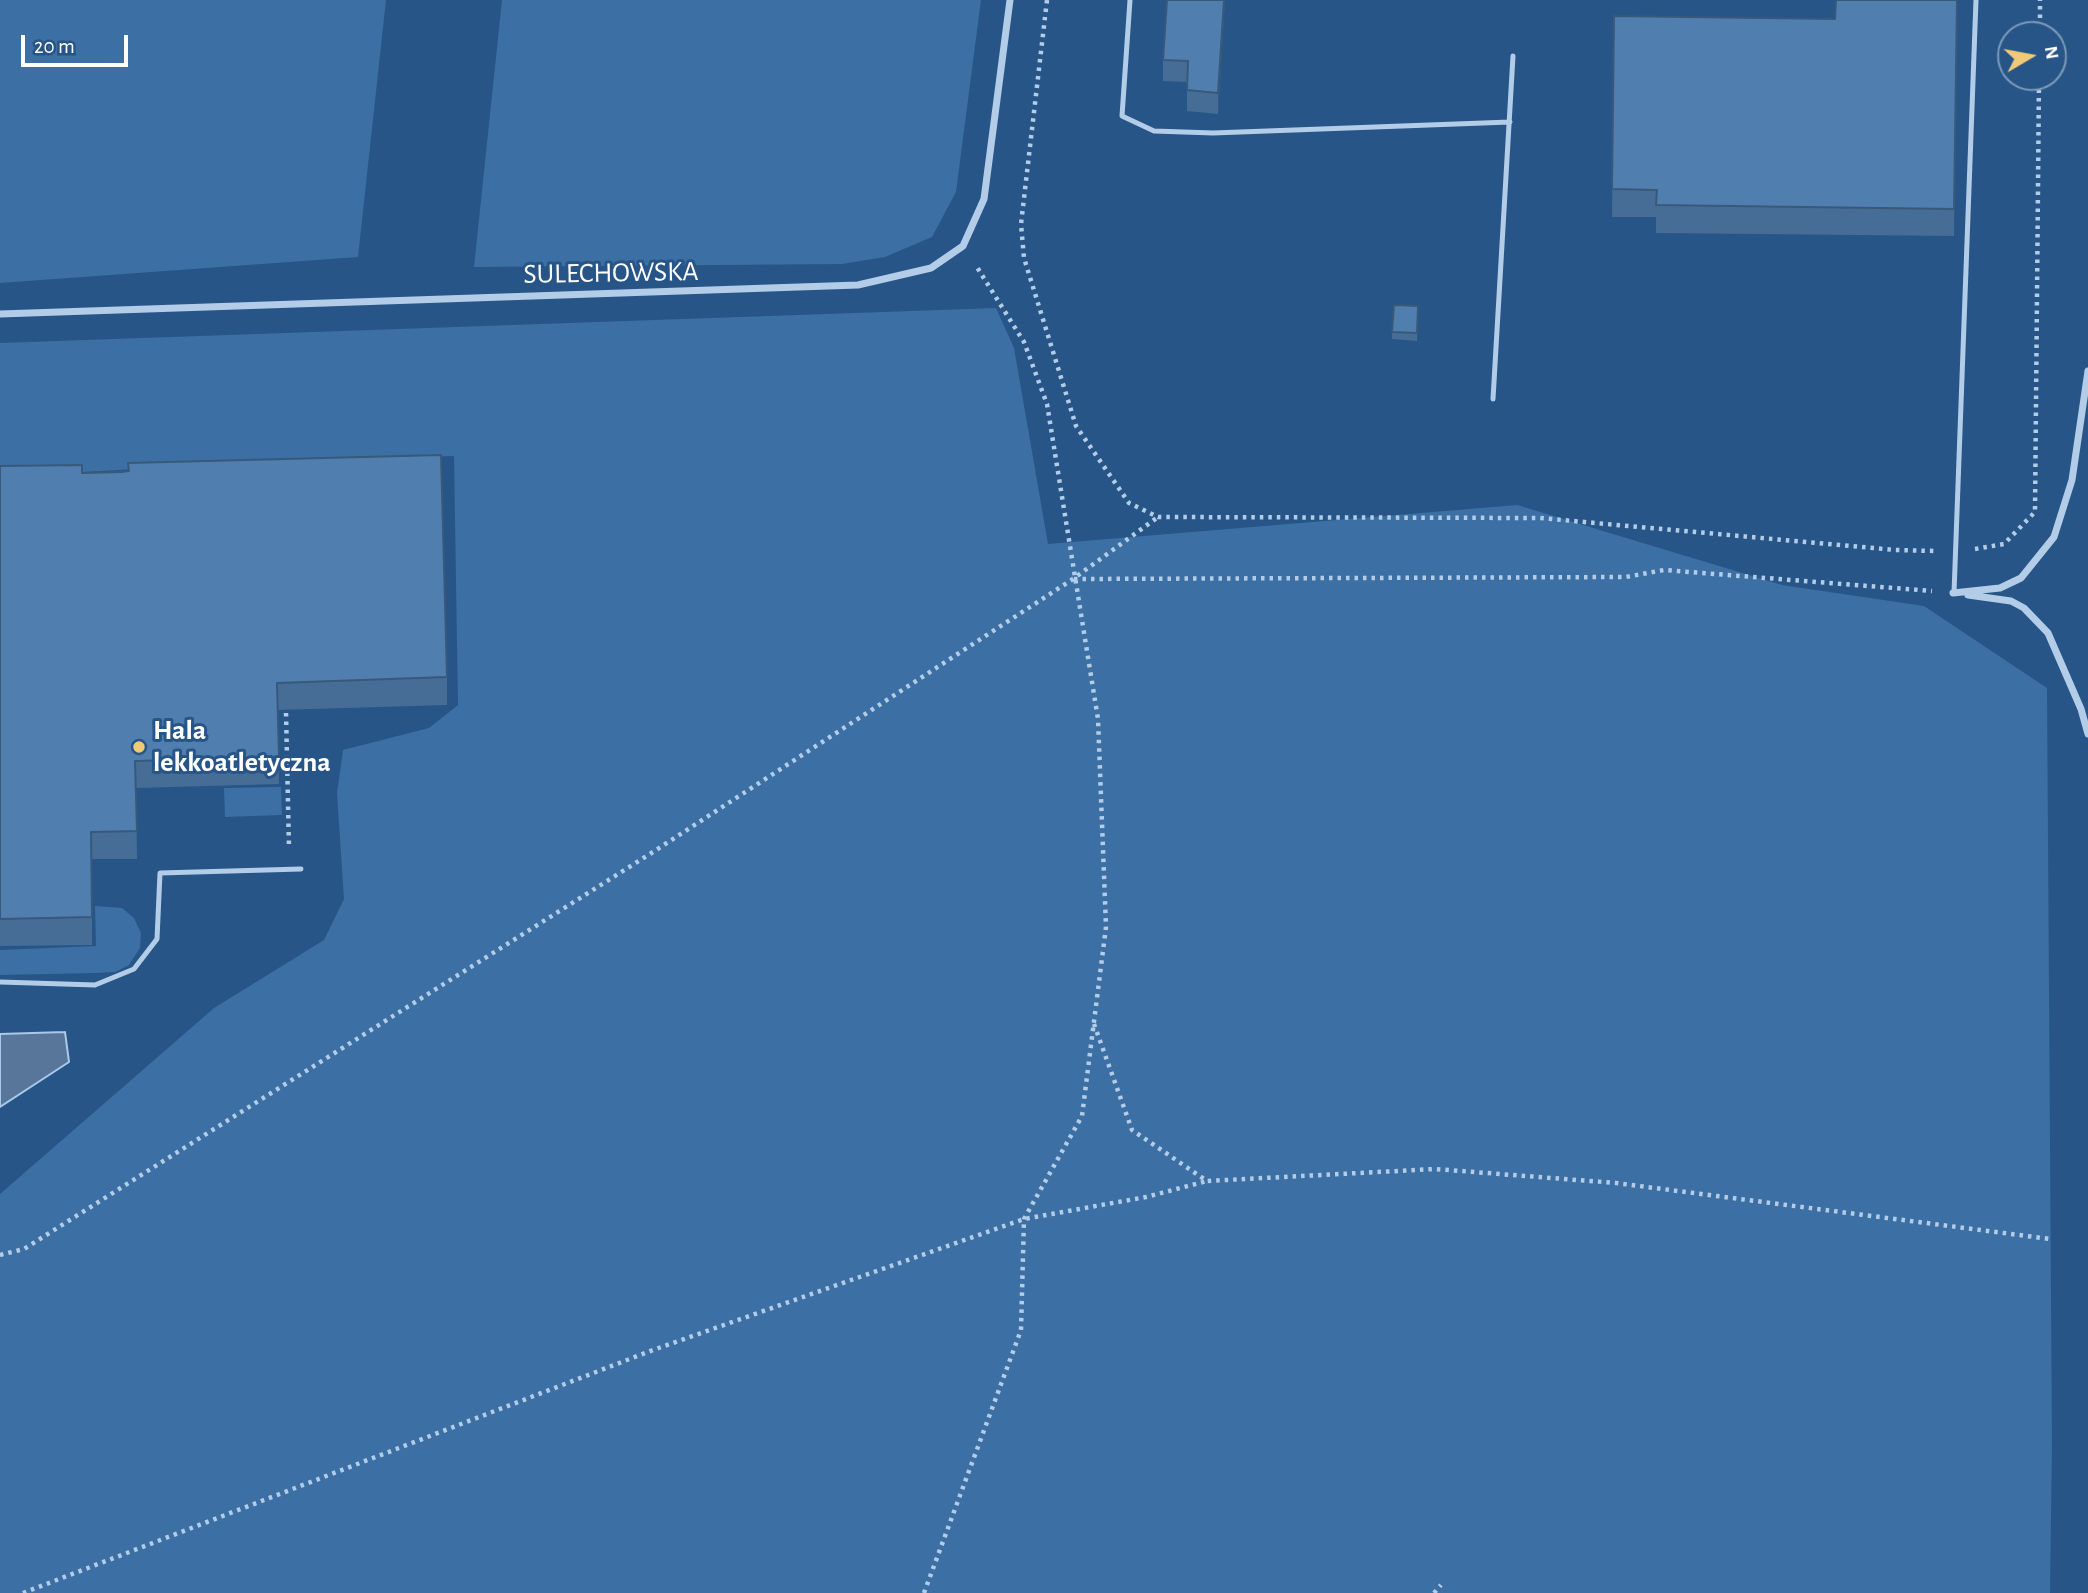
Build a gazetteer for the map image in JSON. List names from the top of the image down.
{
  "streets": {
    "street": ["SULECHOWSKA"]
  },
  "places": ["Hala lekkoatletyczna"],
  "scale_bar": "20 m",
  "north": "right"
}
